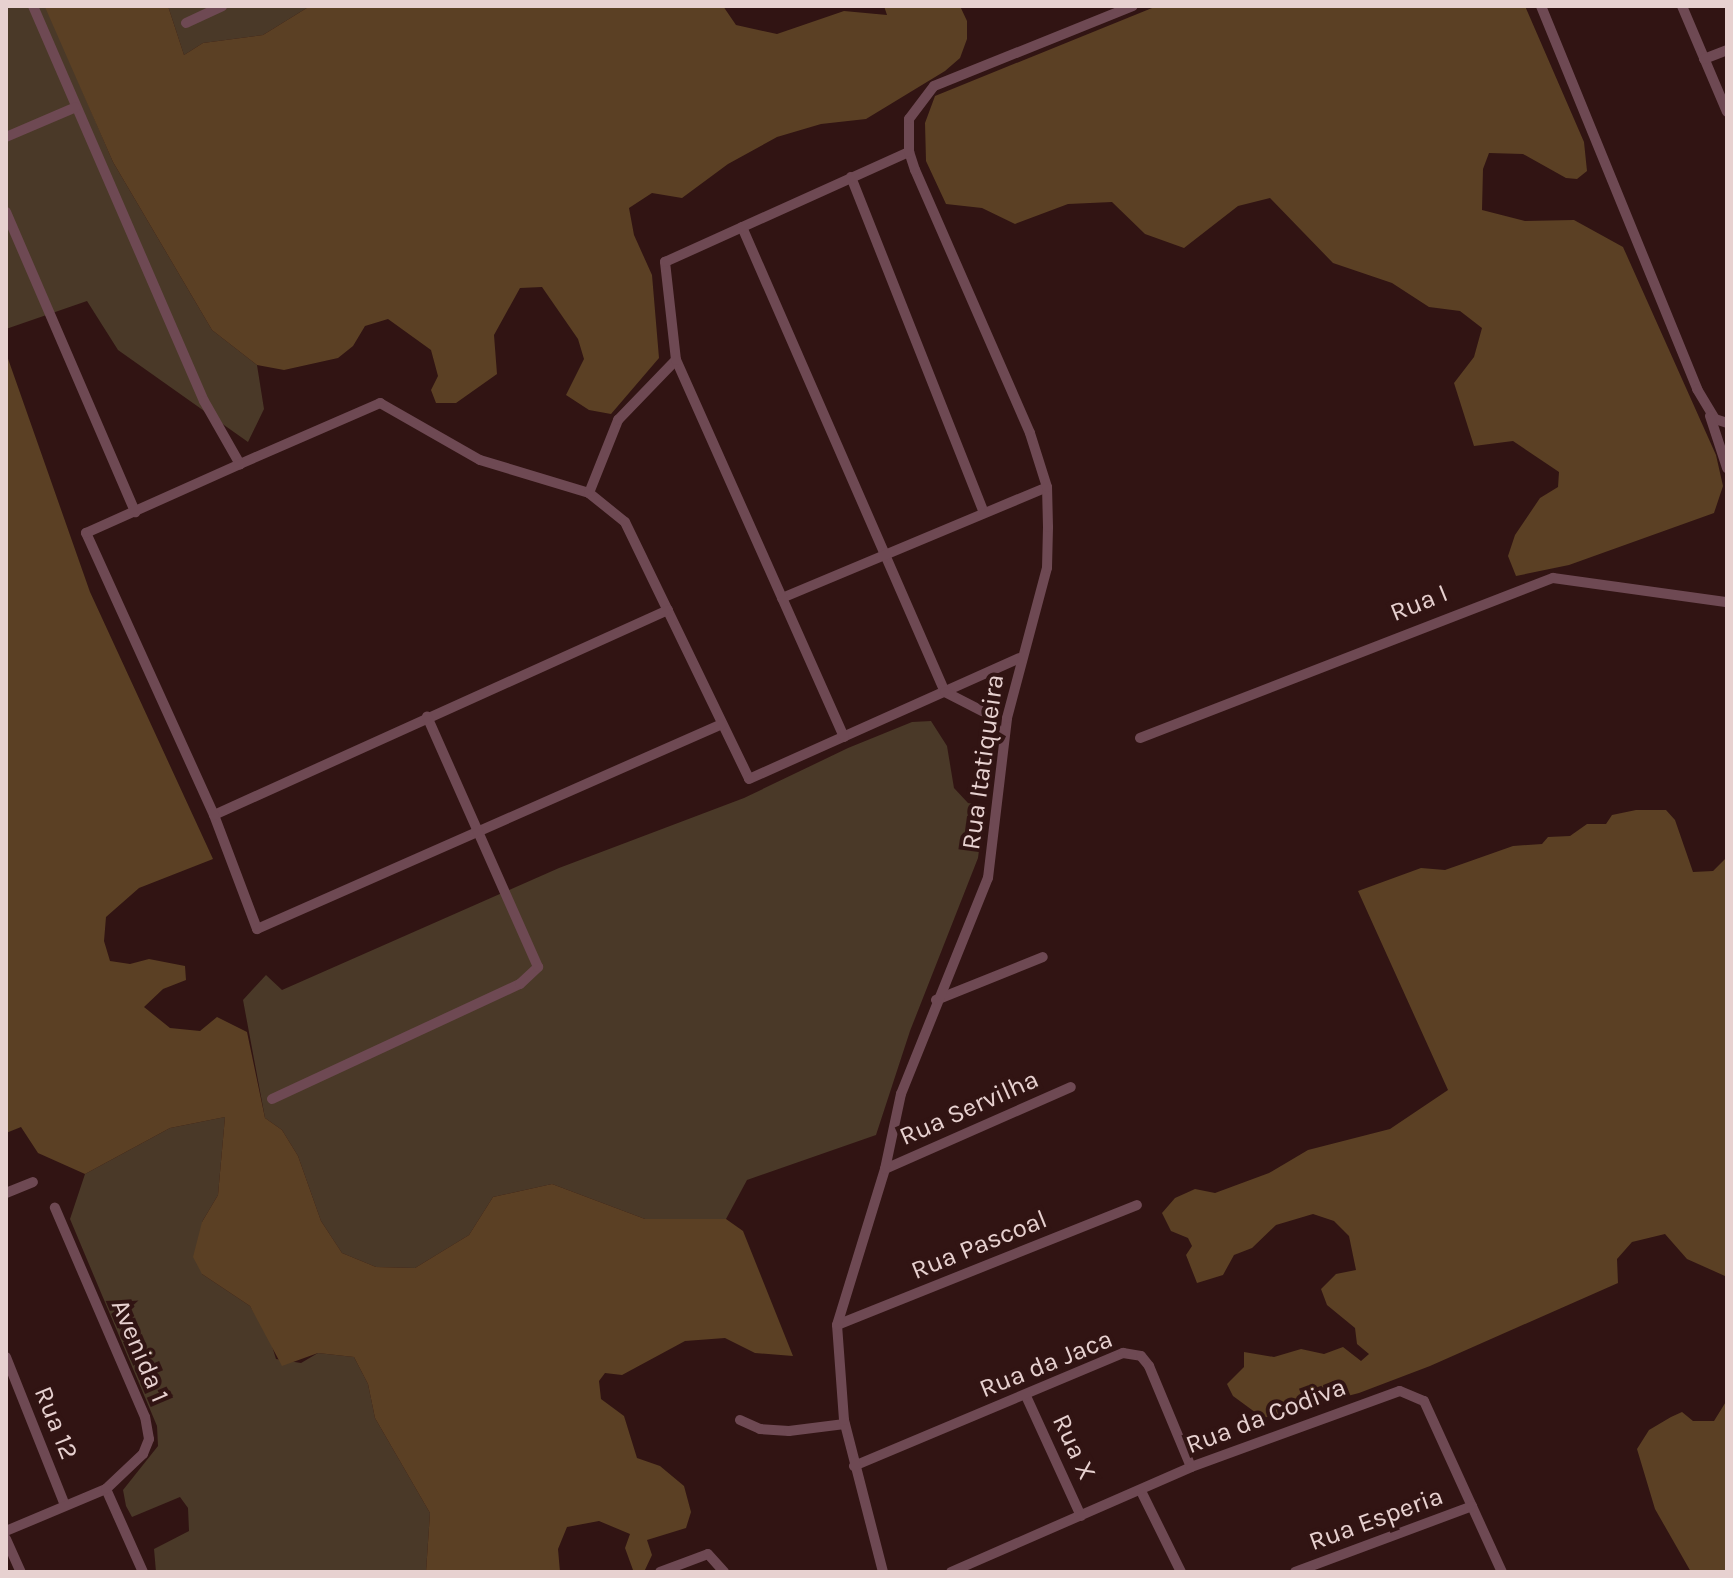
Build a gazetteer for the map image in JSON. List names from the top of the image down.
{
  "streets": {
    "street": [
      "Rua I",
      "Rua Itatiqueira",
      "Rua Servilha",
      "Rua Pascoal",
      "Avenida 1",
      "Rua da Jaca",
      "Rua da Codiva",
      "Rua 12",
      "Rua X",
      "Rua Esperia"
    ]
  },
  "crossings": [
    ["Rua Itatiqueira", "Rua Servilha"],
    ["Rua Itatiqueira", "Rua Pascoal"],
    ["Rua Itatiqueira", "Rua da Jaca"],
    ["Avenida 1", "Rua 12"],
    ["Rua da Jaca", "Rua da Codiva"],
    ["Rua da Jaca", "Rua X"],
    ["Rua da Codiva", "Rua X"],
    ["Rua da Codiva", "Rua Esperia"]
  ]
}
